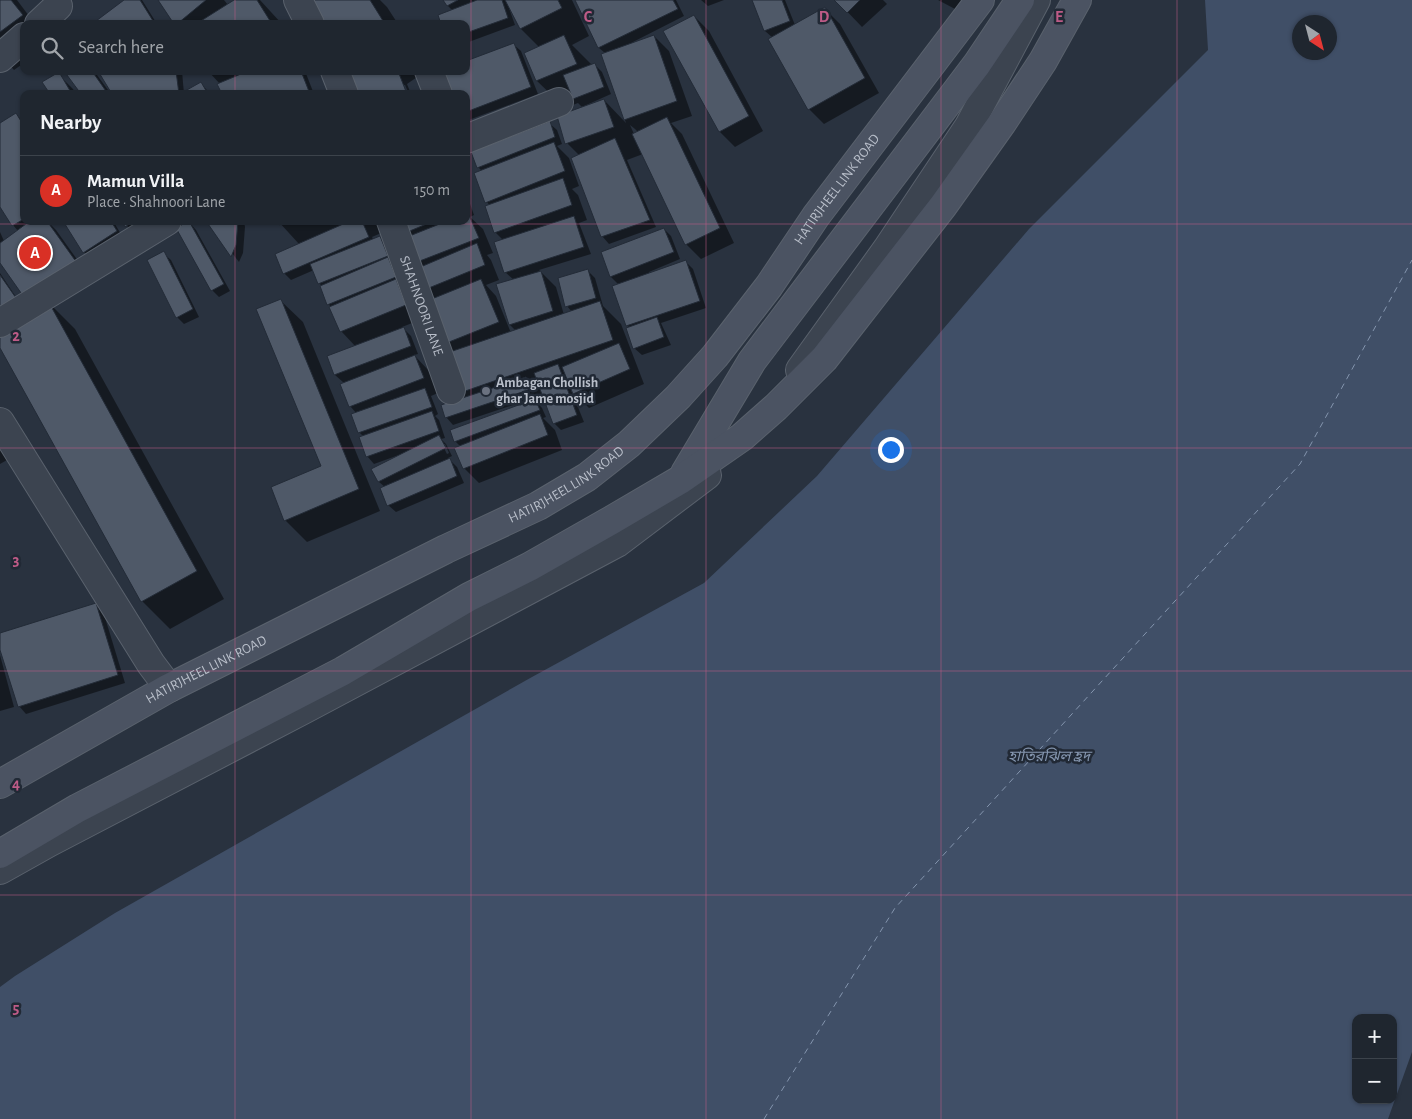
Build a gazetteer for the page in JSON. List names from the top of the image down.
{
  "streets": {
    "main road": ["HATIRJHEEL LINK ROAD"],
    "street": ["SHAHNOORI LANE"]
  },
  "water": ["হাতিরঝিল হ্রদ"],
  "places": ["Ambagan Chollish ghar Jame mosjid"],
  "north": "bottom right",
  "page": {
    "search": "Search here",
    "heading": "Nearby",
    "list": [
      {
        "mark": "A",
        "name": "Mamun Villa",
        "note": "Place · Shahnoori Lane",
        "value": "150 m"
      }
    ],
    "pins": "A",
    "map_buttons": ["+", "−"]
  },
  "grid": {
    "columns": ["C", "D", "E"],
    "rows": [
      "2",
      "3",
      "4",
      "5"
    ]
  }
}
